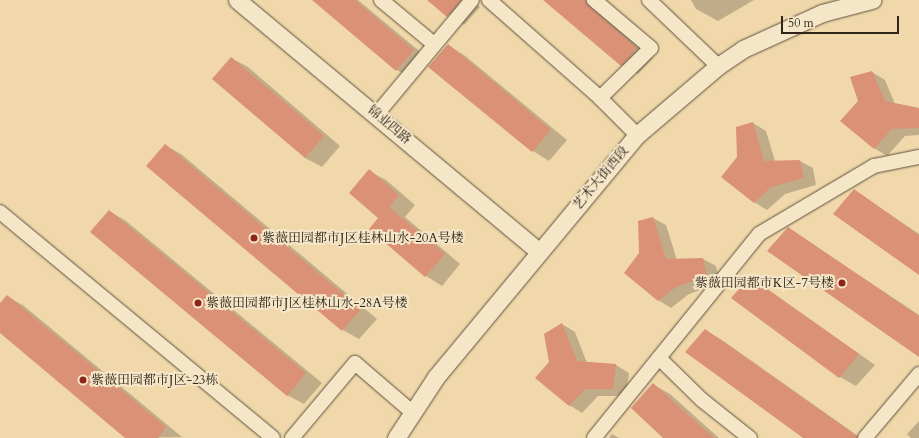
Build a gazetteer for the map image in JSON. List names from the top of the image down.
{
  "streets": {
    "street": ["锦业四路", "艺术大街西段"]
  },
  "crossings": [
    ["锦业四路", "艺术大街西段"]
  ],
  "places": [
    "紫薇田园都市J区桂林山水-20A号楼",
    "紫薇田园都市K区-7号楼",
    "紫薇田园都市J区桂林山水-28A号楼",
    "紫薇田园都市J区-23栋"
  ],
  "scale_bar": "50 m"
}
